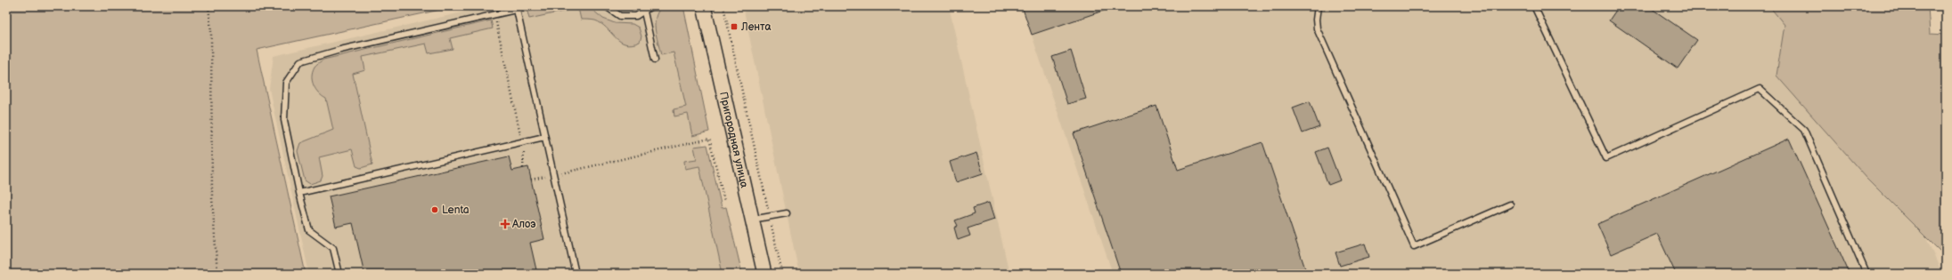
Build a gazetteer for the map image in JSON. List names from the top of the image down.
{
  "streets": {
    "street": ["Пригородная улица"]
  },
  "places": {
    "transit": ["Лента"],
    "other": ["Lenta"],
    "health": ["Алоэ"]
  }
}
